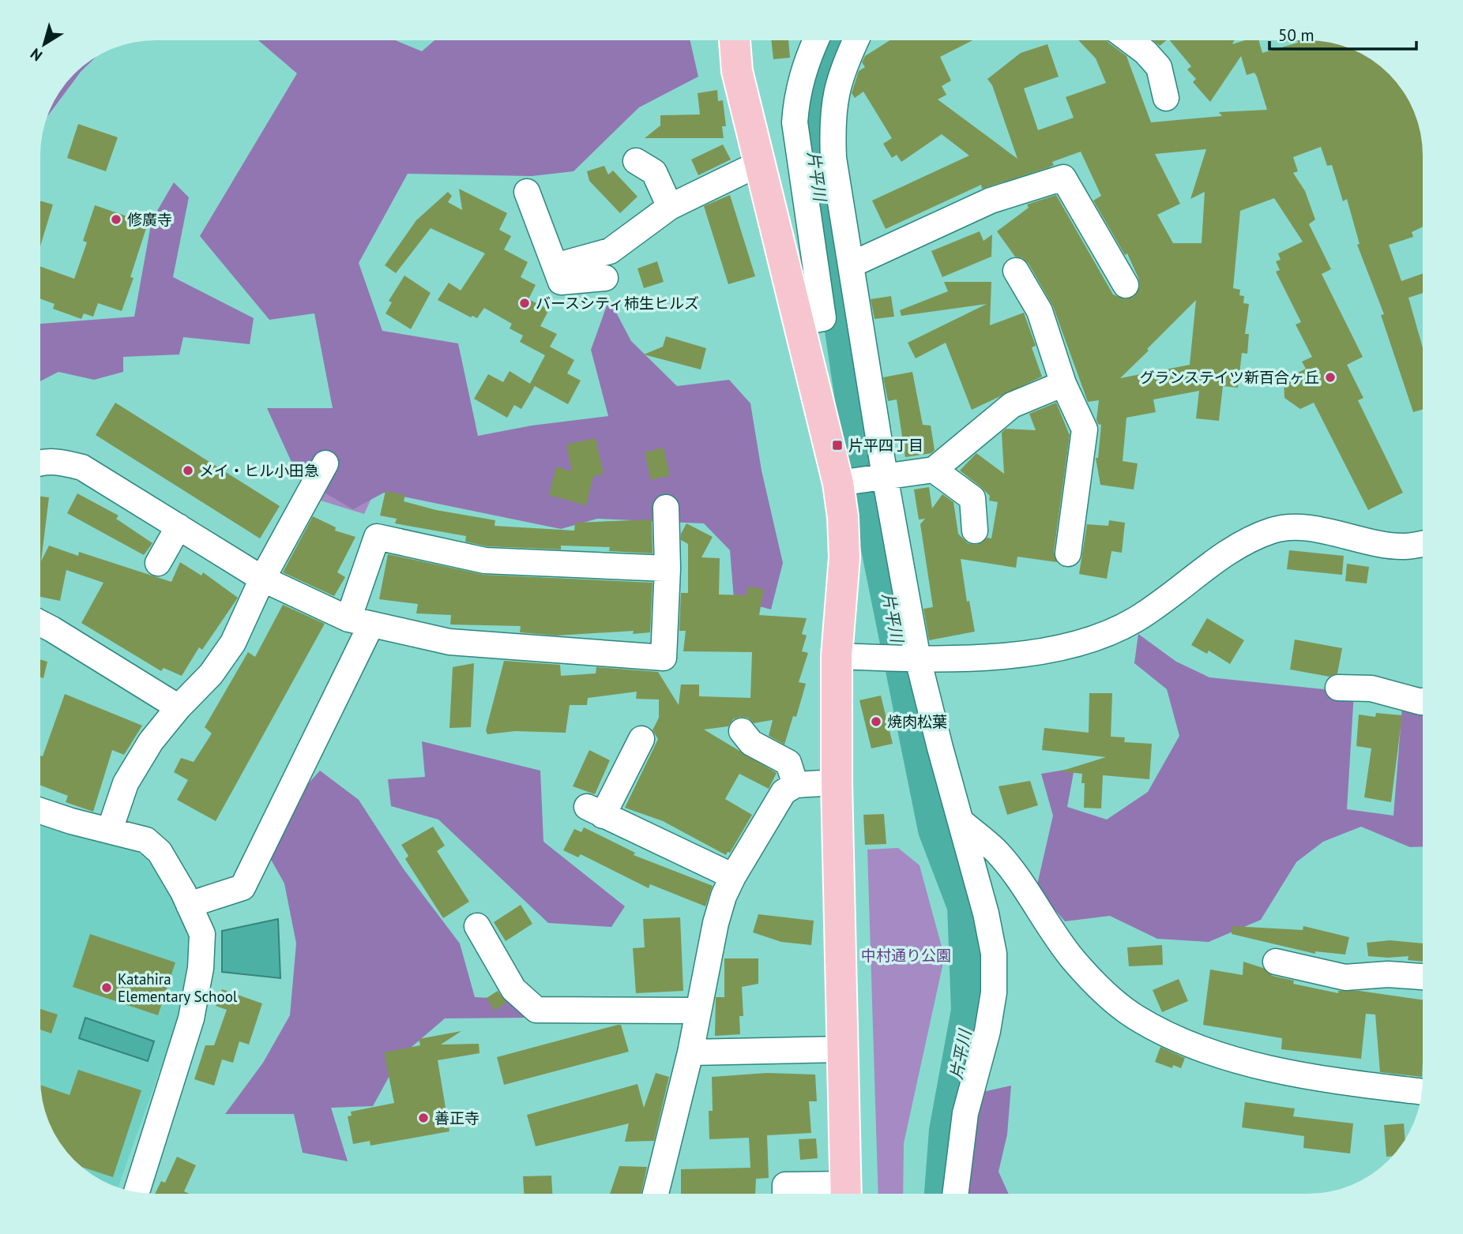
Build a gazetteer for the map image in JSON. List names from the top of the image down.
{
  "water": ["片平川"],
  "parks": ["中村通り公園"],
  "places": {
    "other": [
      "修廣寺",
      "バースシティ柿生ヒルズ",
      "グランステイツ新百合ヶ丘",
      "メイ・ヒル小田急",
      "焼肉松葉",
      "Katahira Elementary School",
      "善正寺"
    ],
    "transit": ["片平四丁目"]
  },
  "scale_bar": "50 m",
  "north": "bottom left"
}
